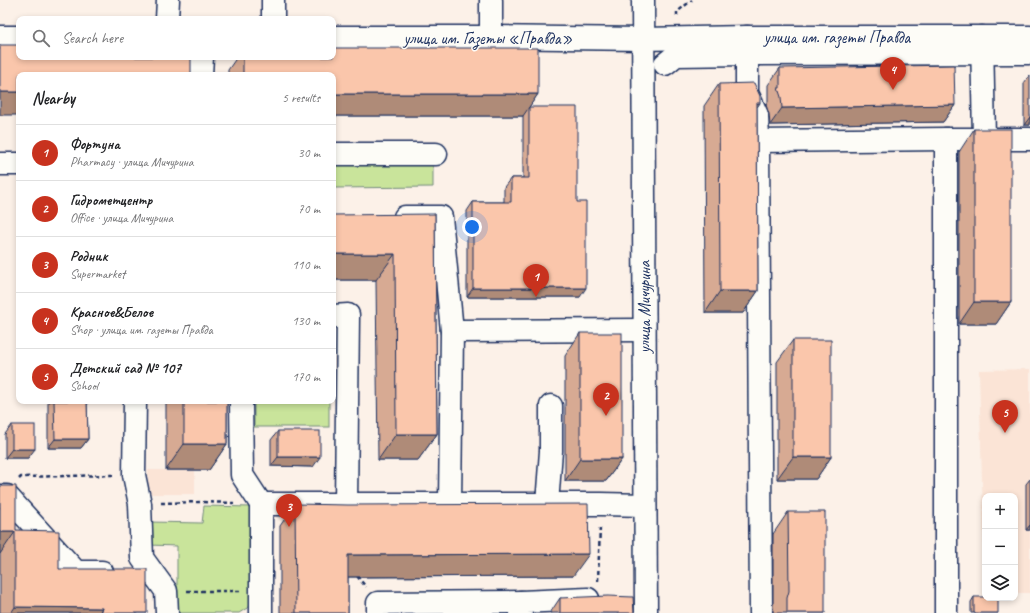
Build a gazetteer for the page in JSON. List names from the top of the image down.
{
  "streets": {
    "street": ["улица им. газеты Правда", "улица им. Газеты «Правда»", "улица Мичурина"]
  },
  "crossings": [
    ["улица им. газеты Правда", "улица им. Газеты «Правда»"],
    ["улица им. газеты Правда", "улица Мичурина"],
    ["улица им. Газеты «Правда»", "улица Мичурина"]
  ],
  "page": {
    "search": "Search here",
    "pins": [
      "4",
      "1",
      "2",
      "5",
      "3"
    ],
    "heading": ["Nearby", "5 results"],
    "list": [
      {
        "mark": "1",
        "name": "Фортуна",
        "note": "Pharmacy · улица Мичурина",
        "value": "30 m"
      },
      {
        "mark": "2",
        "name": "Гидрометцентр",
        "note": "Office · улица Мичурина",
        "value": "70 m"
      },
      {
        "mark": "3",
        "name": "Родник",
        "note": "Supermarket",
        "value": "110 m"
      },
      {
        "mark": "4",
        "name": "Красное&Белое",
        "note": "Shop · улица им. газеты Правда",
        "value": "130 m"
      },
      {
        "mark": "5",
        "name": "Детский сад № 107",
        "note": "School",
        "value": "170 m"
      }
    ],
    "map_buttons": ["+", "−"]
  }
}
